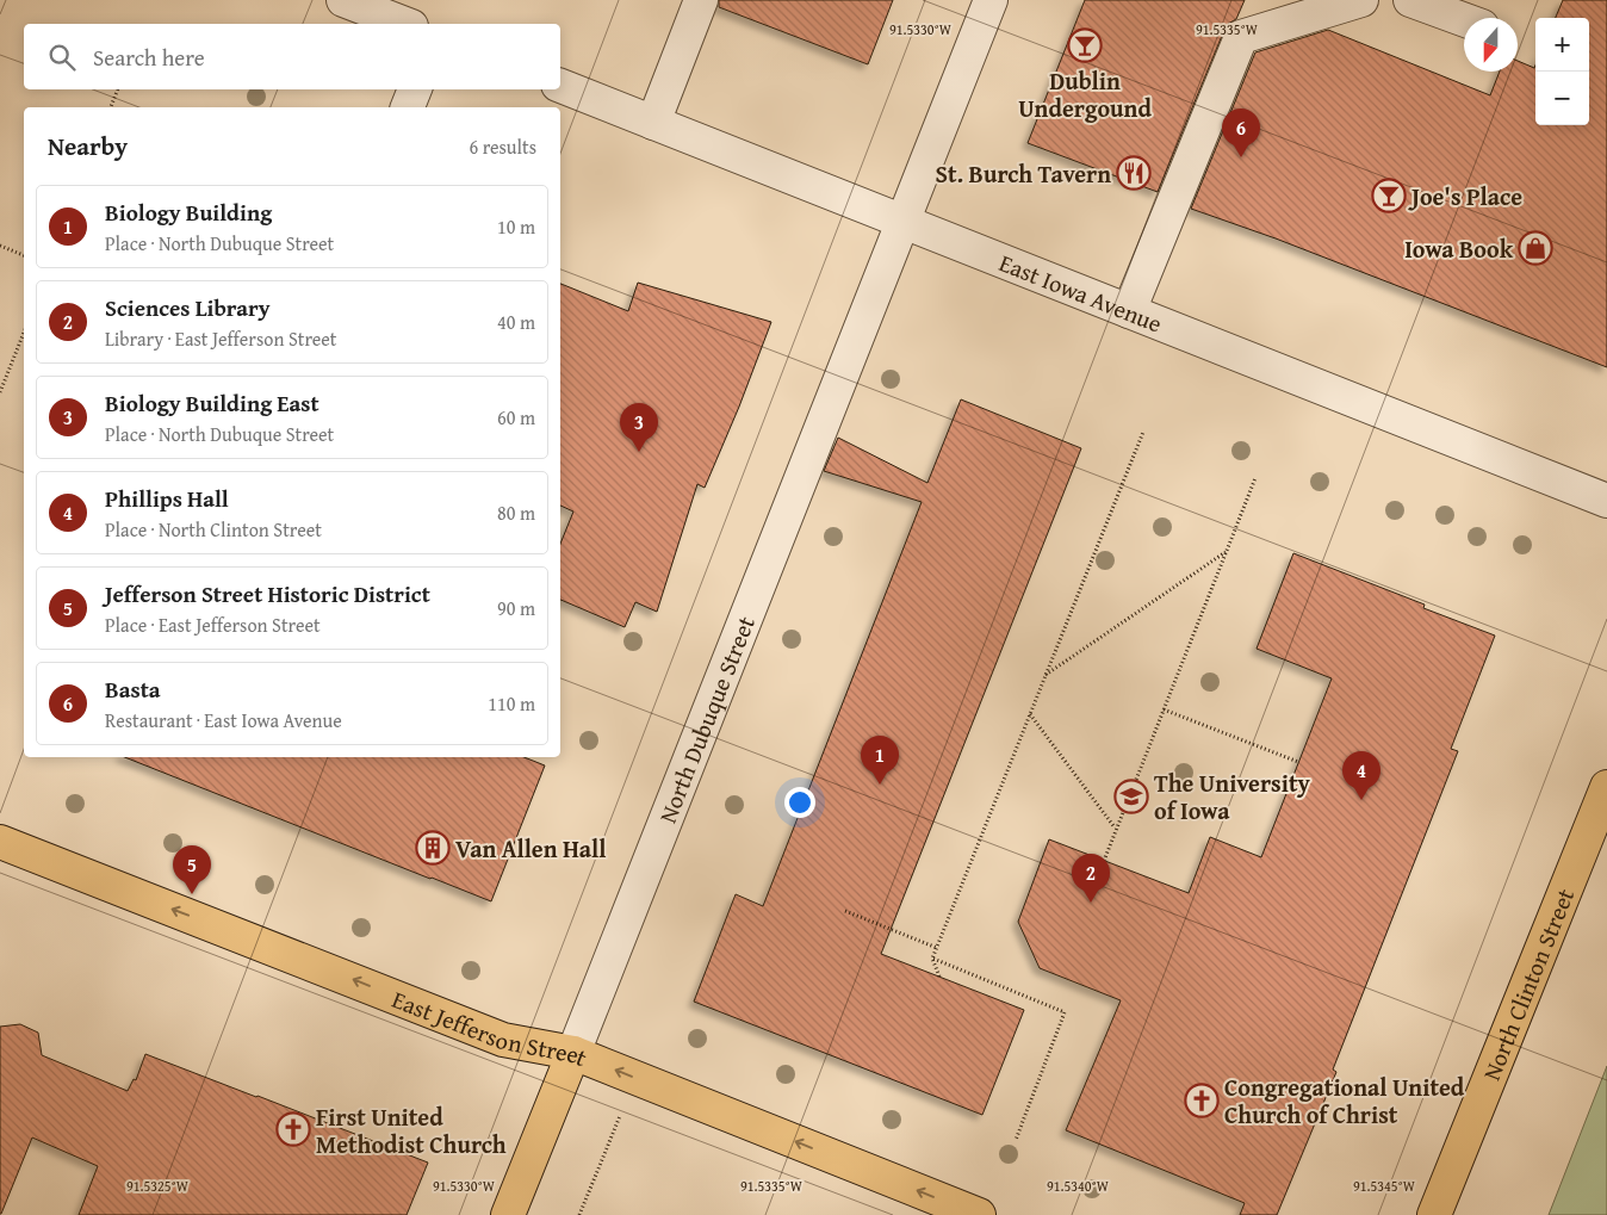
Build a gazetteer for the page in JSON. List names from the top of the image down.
{
  "streets": {
    "main road": ["North Dubuque Street", "North Clinton Street", "East Jefferson Street"],
    "street": ["East Iowa Avenue"]
  },
  "crossings": [
    ["East Iowa Avenue", "North Dubuque Street"],
    ["North Dubuque Street", "East Jefferson Street"]
  ],
  "one_way": ["East Jefferson Street"],
  "places": {
    "bar": ["Dublin Undergound", "Joe's Place"],
    "restaurant": ["St. Burch Tavern"],
    "shop": ["Iowa Book"],
    "school or university": ["The University of Iowa"],
    "building": ["Van Allen Hall"],
    "church": ["Congregational United Church of Christ", "First United Methodist Church"]
  },
  "north": "bottom",
  "page": {
    "map_buttons": ["+", "−"],
    "search": "Search here",
    "heading": ["Nearby", "6 results"],
    "pins": [
      "6",
      "3",
      "1",
      "4",
      "5",
      "2"
    ],
    "list": [
      {
        "mark": "1",
        "name": "Biology Building",
        "note": "Place · North Dubuque Street",
        "value": "10 m"
      },
      {
        "mark": "2",
        "name": "Sciences Library",
        "note": "Library · East Jefferson Street",
        "value": "40 m"
      },
      {
        "mark": "3",
        "name": "Biology Building East",
        "note": "Place · North Dubuque Street",
        "value": "60 m"
      },
      {
        "mark": "4",
        "name": "Phillips Hall",
        "note": "Place · North Clinton Street",
        "value": "80 m"
      },
      {
        "mark": "5",
        "name": "Jefferson Street Historic District",
        "note": "Place · East Jefferson Street",
        "value": "90 m"
      },
      {
        "mark": "6",
        "name": "Basta",
        "note": "Restaurant · East Iowa Avenue",
        "value": "110 m"
      }
    ]
  },
  "coordinates": [
    "91.5330°W",
    "91.5335°W",
    "91.5325°W",
    "91.5340°W",
    "91.5345°W"
  ]
}
